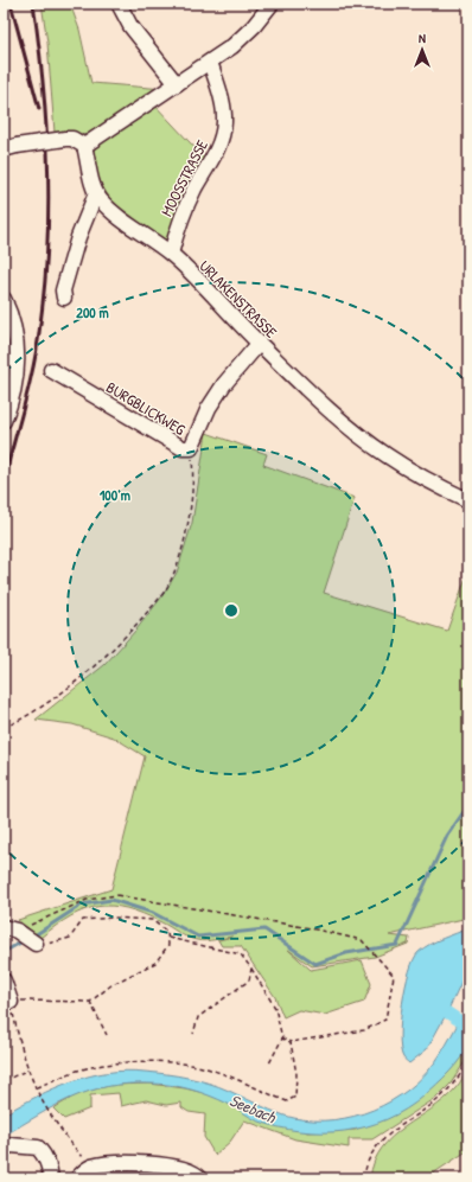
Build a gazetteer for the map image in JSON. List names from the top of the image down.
{
  "streets": {
    "street": ["MOOSSTRASSE", "URLAKENSTRASSE", "BURGBLICKWEG"]
  },
  "crossings": [
    ["MOOSSTRASSE", "URLAKENSTRASSE"],
    ["URLAKENSTRASSE", "BURGBLICKWEG"]
  ],
  "water": ["Seebach"],
  "north": "top",
  "rings": ["200 m", "100 m"]
}
